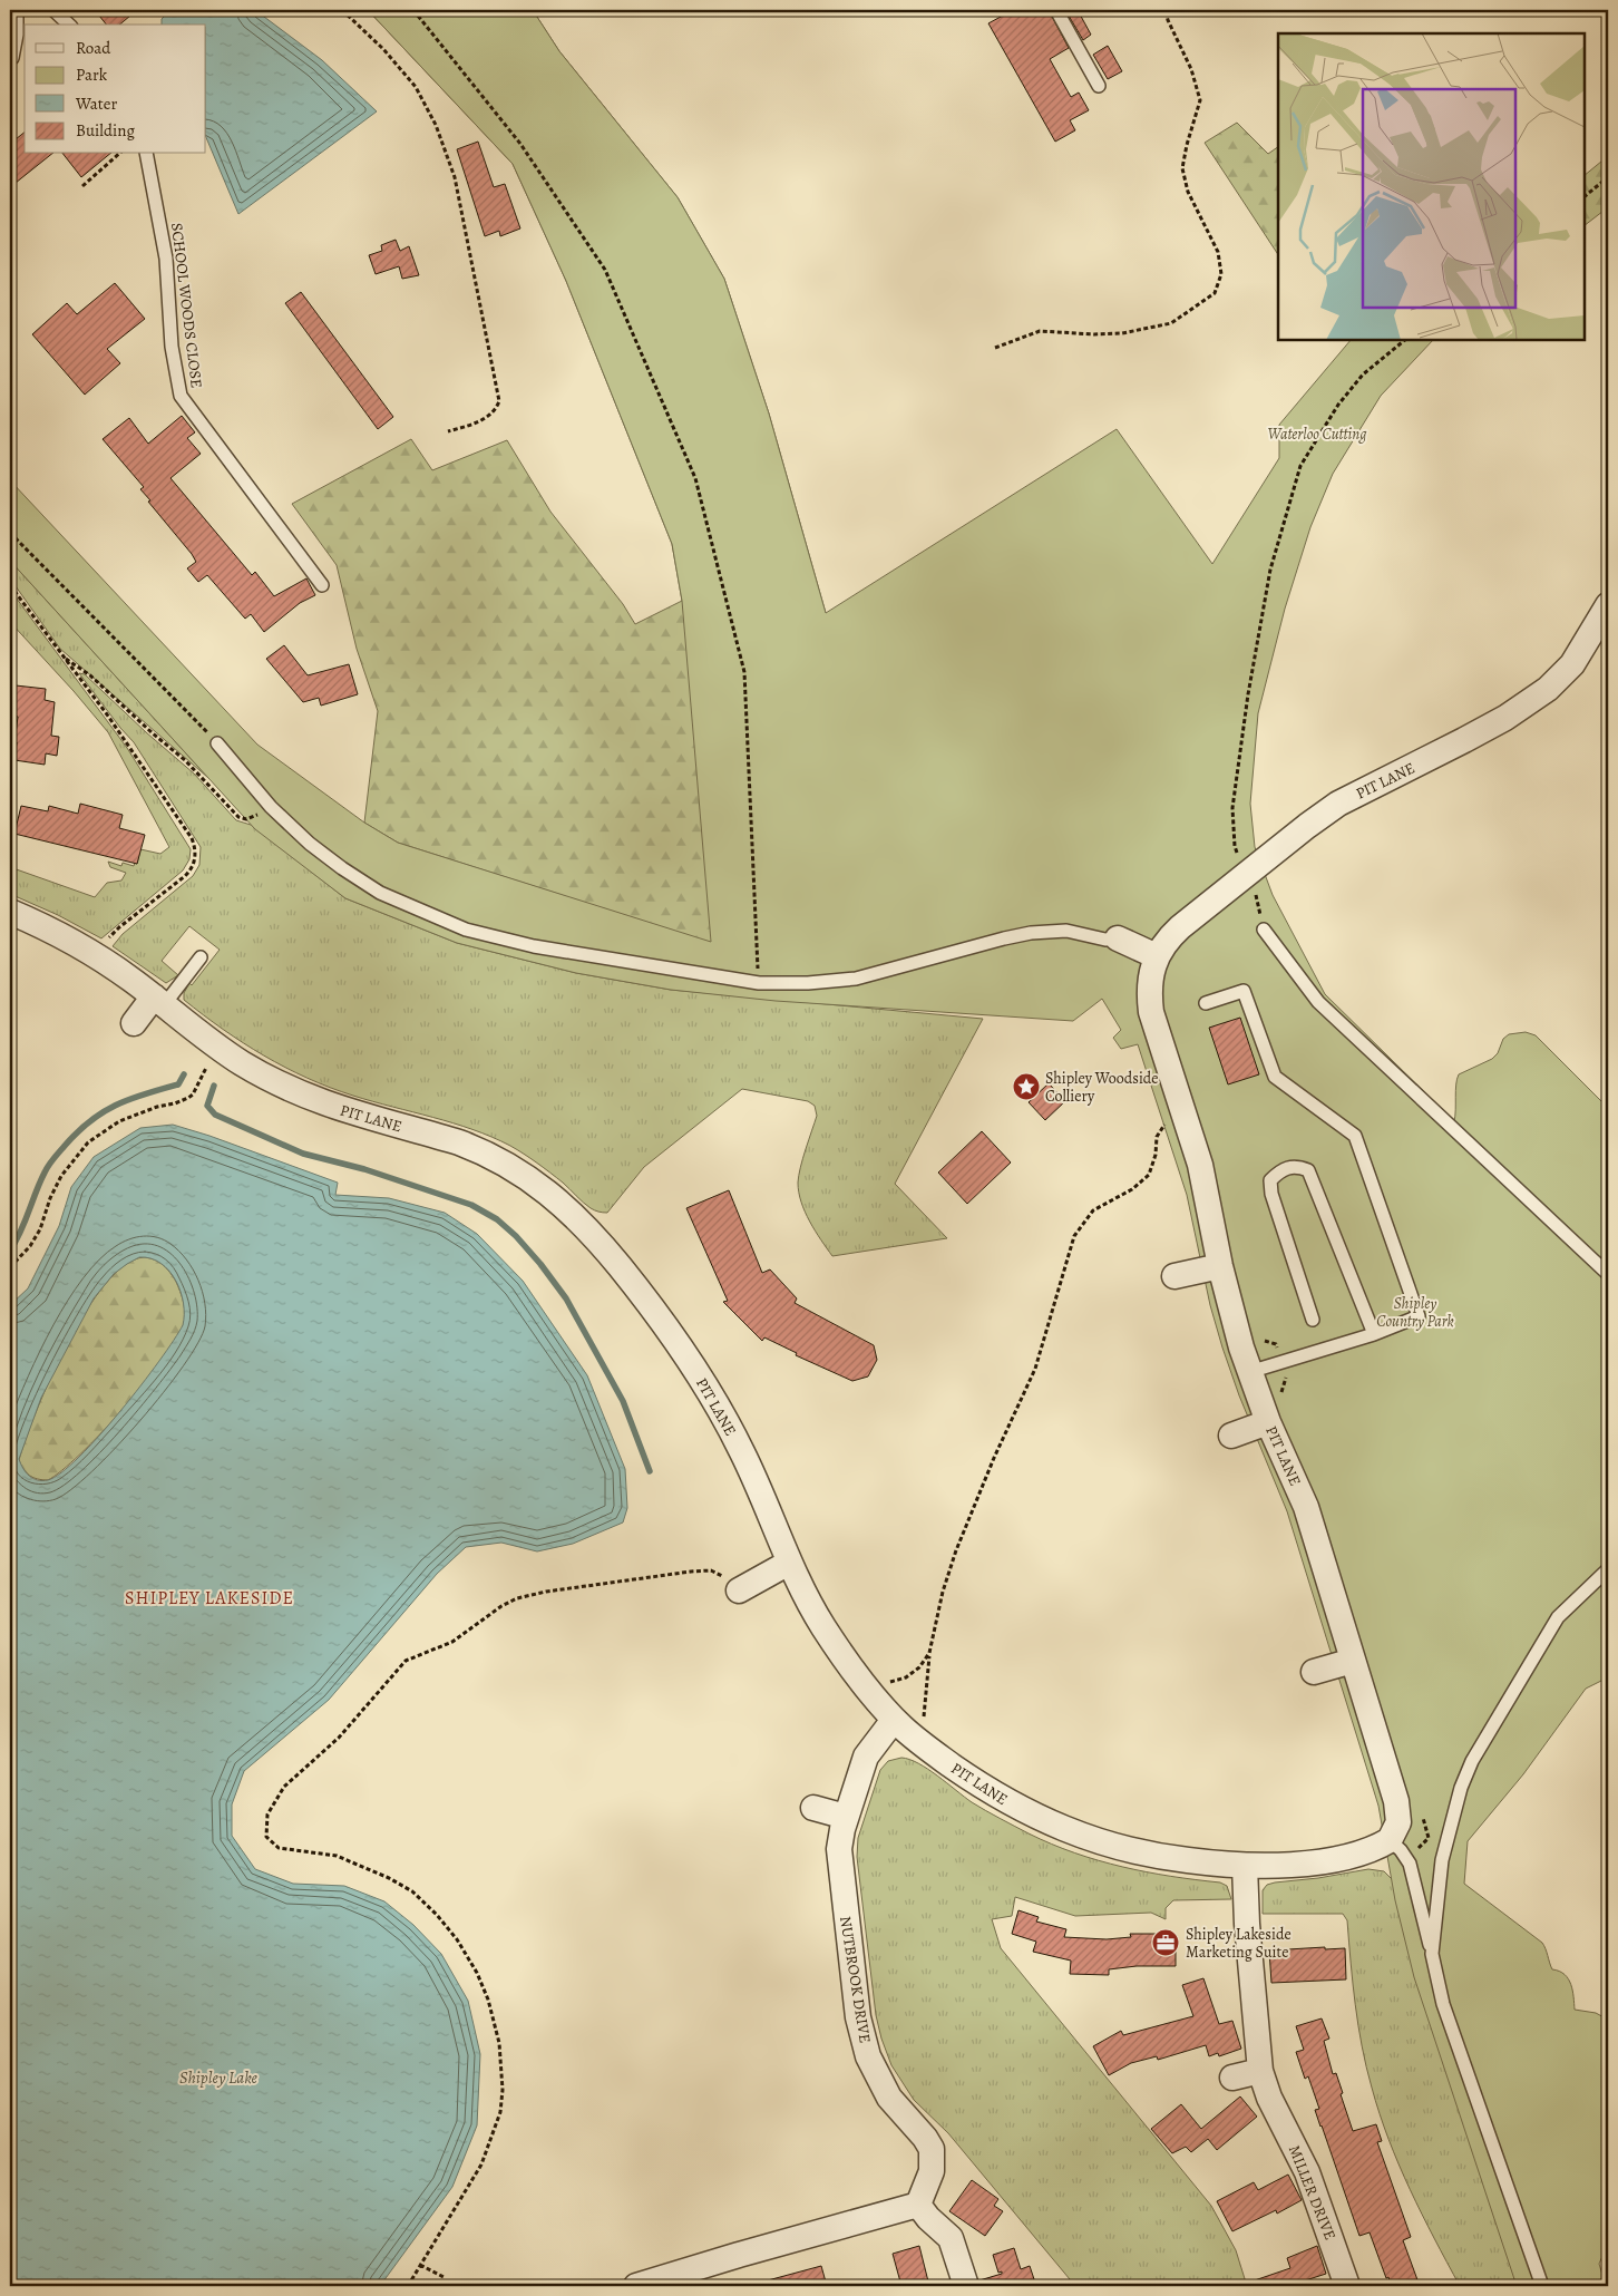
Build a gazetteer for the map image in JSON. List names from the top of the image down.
{
  "streets": {
    "street": ["PIT LANE", "NUTBROOK DRIVE", "MILLER DRIVE"],
    "lane": ["SCHOOL WOODS CLOSE"]
  },
  "crossings": [
    ["PIT LANE", "NUTBROOK DRIVE"],
    ["PIT LANE", "MILLER DRIVE"]
  ],
  "districts": ["SHIPLEY LAKESIDE"],
  "water": ["Shipley Lake"],
  "parks": ["Waterloo Cutting", "Shipley Country Park"],
  "places": {
    "place": ["Shipley Woodside Colliery"],
    "office": ["Shipley Lakeside Marketing Suite"]
  },
  "legend": [
    "Road",
    "Park",
    "Water",
    "Building"
  ]
}
